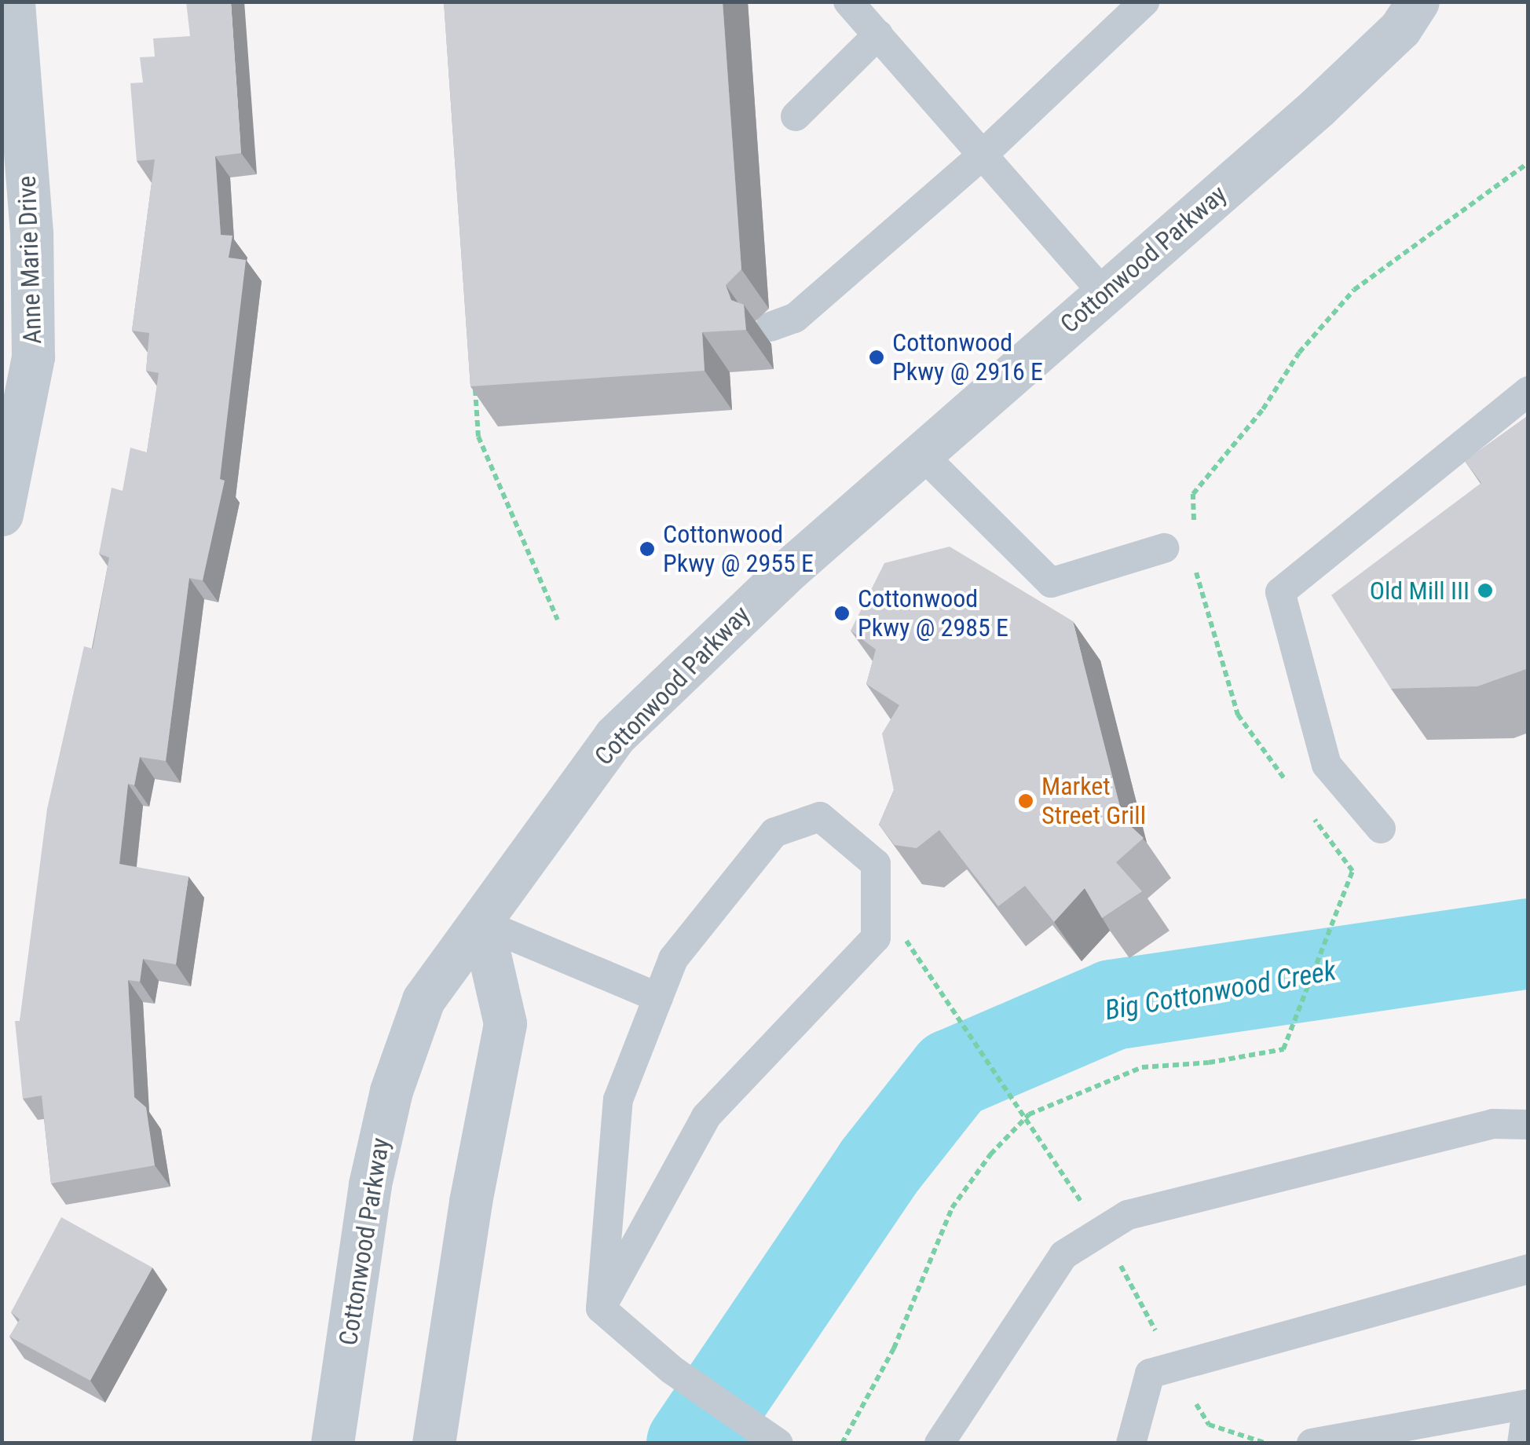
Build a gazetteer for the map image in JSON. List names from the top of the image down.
{
  "streets": {
    "street": ["Cottonwood Parkway", "Anne Marie Drive"]
  },
  "water": ["Big Cottonwood Creek"],
  "places": [
    "Cottonwood Pkwy @ 2916 E",
    "Cottonwood Pkwy @ 2955 E",
    "Old Mill III",
    "Cottonwood Pkwy @ 2985 E",
    "Market Street Grill"
  ]
}
